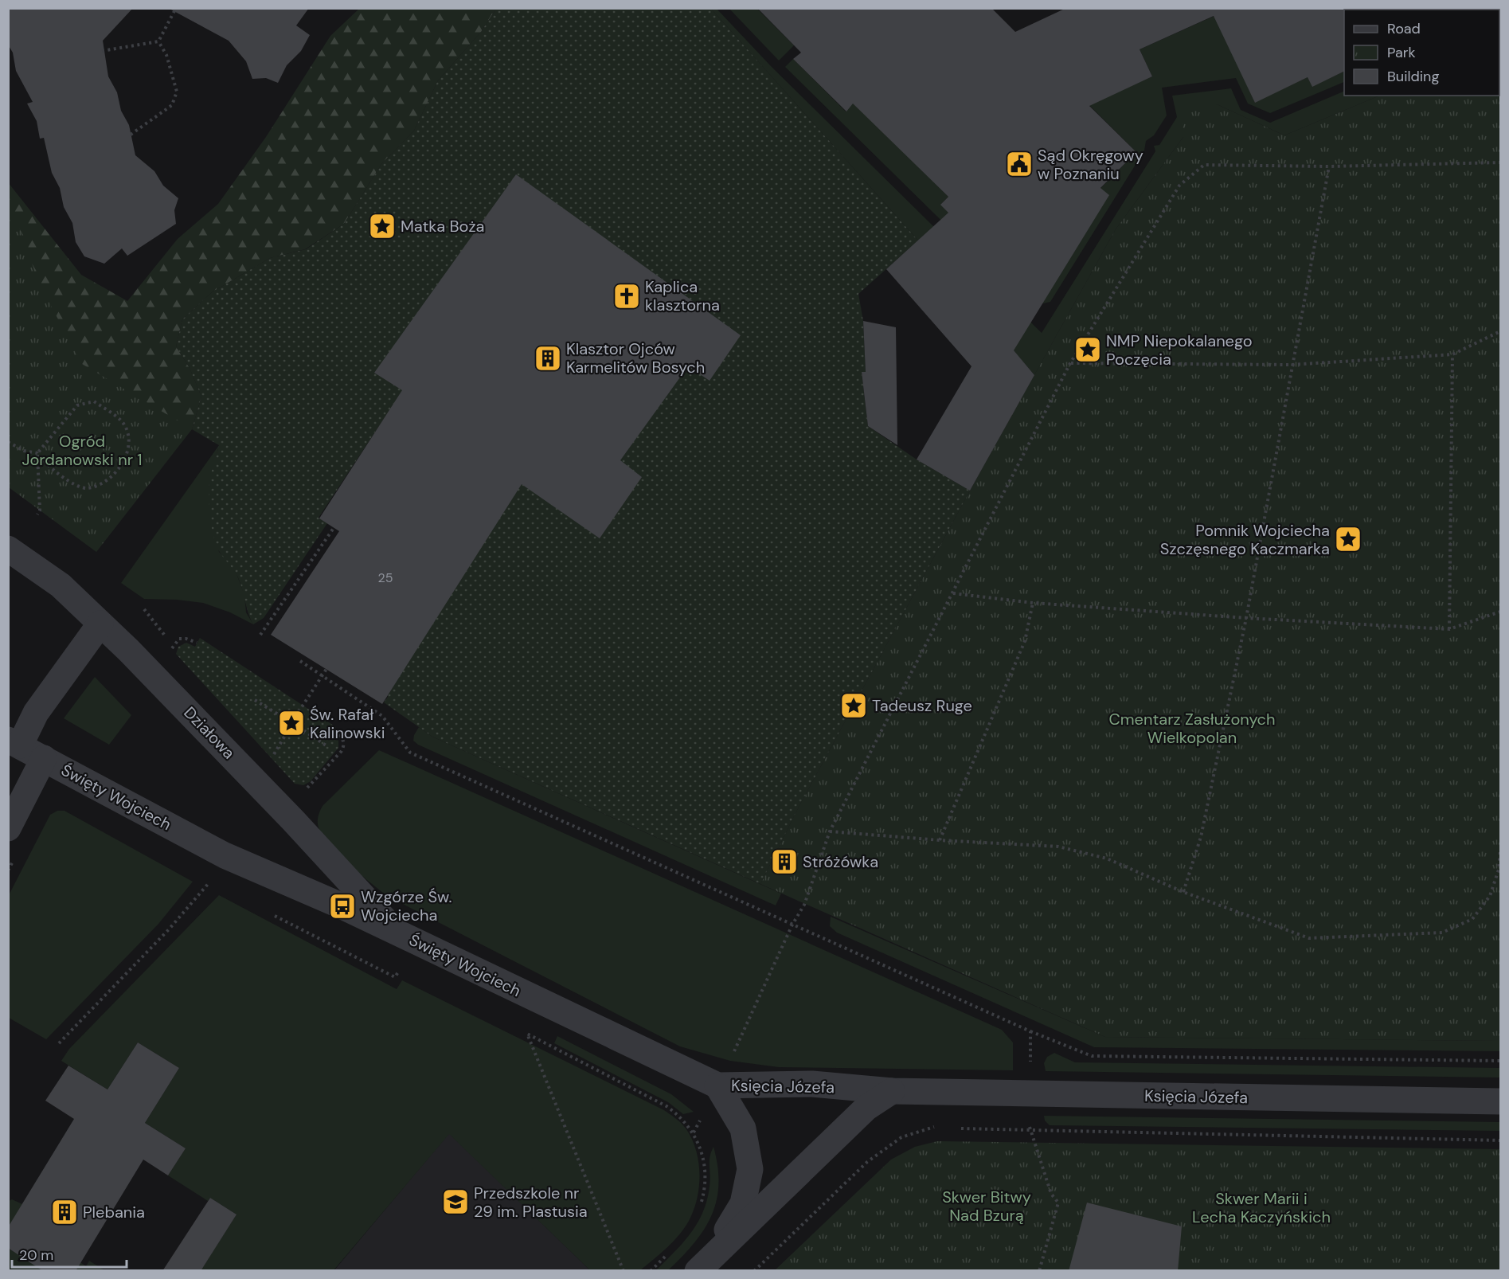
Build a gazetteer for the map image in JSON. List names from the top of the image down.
{
  "streets": {
    "street": ["Działowa", "Święty Wojciech", "Księcia Józefa"]
  },
  "crossings": [
    ["Działowa", "Święty Wojciech"],
    ["Święty Wojciech", "Księcia Józefa"]
  ],
  "parks": [
    "Ogród Jordanowski nr 1",
    "Cmentarz Zasłużonych Wielkopolan",
    "Skwer Bitwy Nad Bzurą",
    "Skwer Marii i Lecha Kaczyńskich"
  ],
  "places": {
    "public building": ["Sąd Okręgowy w Poznaniu"],
    "place": [
      "Matka Boża",
      "NMP Niepokalanego Poczęcia",
      "Pomnik Wojciecha Szczęsnego Kaczmarka",
      "Tadeusz Ruge",
      "Św. Rafał Kalinowski"
    ],
    "church": ["Kaplica klasztorna"],
    "building": ["Klasztor Ojców Karmelitów Bosych", "Stróżówka", "Plebania"],
    "bus stop": ["Wzgórze Św. Wojciecha"],
    "school or university": ["Przedszkole nr 29 im. Plastusia"]
  },
  "house_numbers": ["25"],
  "legend": ["Road", "Park", "Building"],
  "scale_bar": "20 m"
}
